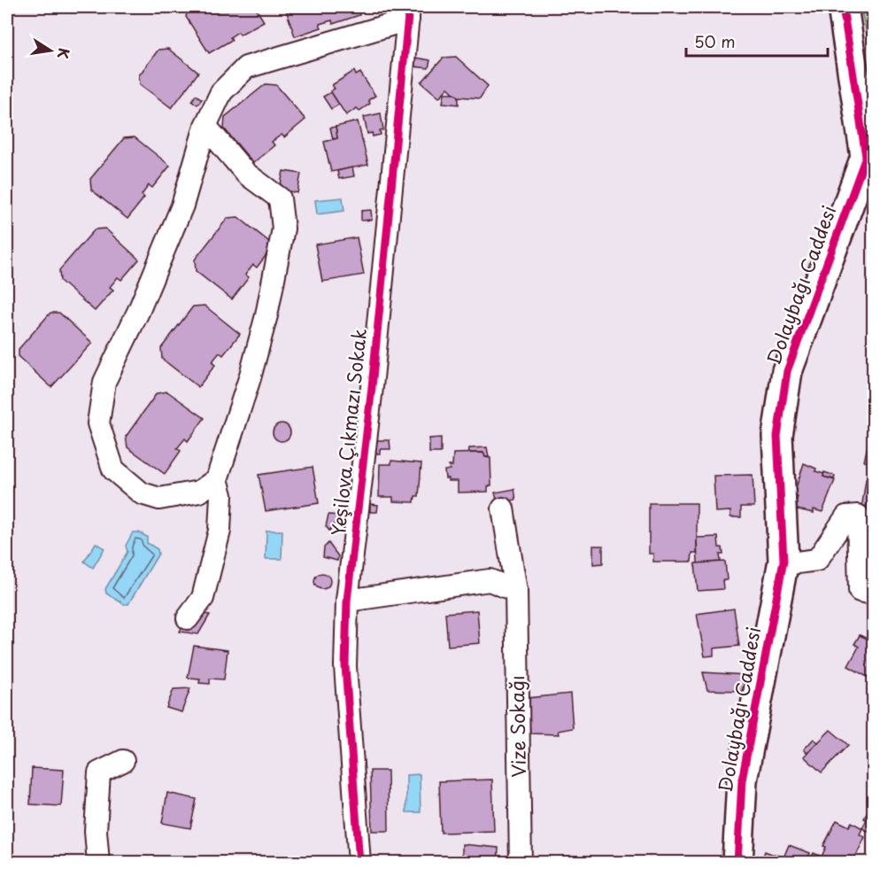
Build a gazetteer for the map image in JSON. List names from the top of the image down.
{
  "streets": {
    "street": ["Dolaybağı Caddesi", "Yeşilova Çıkmazı Sokak", "Vize Sokağı"]
  },
  "scale_bar": "50 m",
  "north": "right"
}
